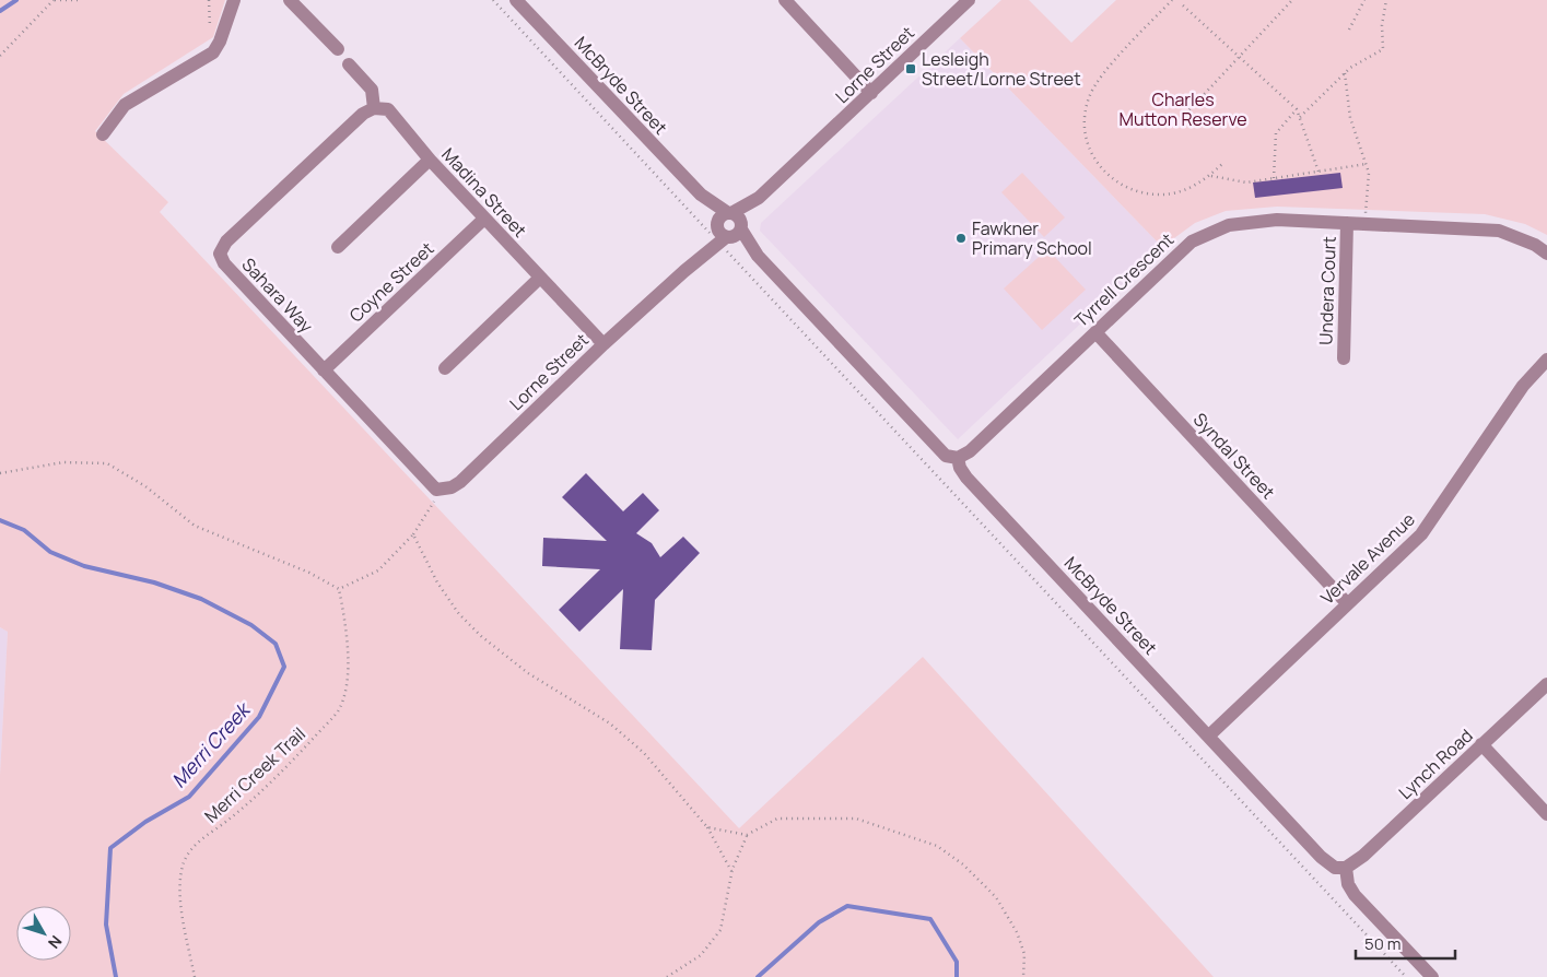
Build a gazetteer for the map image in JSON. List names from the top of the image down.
{
  "streets": {
    "street": [
      "Lorne Street",
      "McBryde Street",
      "Madina Street",
      "Tyrrell Crescent",
      "Coyne Street",
      "Undera Court",
      "Sahara Way",
      "Syndal Street",
      "Vervale Avenue",
      "Lynch Road"
    ],
    "path": ["Merri Creek Trail"]
  },
  "crossings": [
    ["Lorne Street", "McBryde Street"],
    ["Lorne Street", "Madina Street"],
    ["Lorne Street", "Sahara Way"],
    ["McBryde Street", "Tyrrell Crescent"],
    ["McBryde Street", "Vervale Avenue"],
    ["McBryde Street", "Lynch Road"],
    ["Madina Street", "Coyne Street"],
    ["Madina Street", "Sahara Way"],
    ["Tyrrell Crescent", "Undera Court"],
    ["Tyrrell Crescent", "Syndal Street"],
    ["Coyne Street", "Sahara Way"],
    ["Syndal Street", "Vervale Avenue"]
  ],
  "water": ["Merri Creek"],
  "parks": ["Charles Mutton Reserve"],
  "places": {
    "transit": ["Lesleigh Street/Lorne Street"],
    "other": ["Fawkner Primary School"]
  },
  "scale_bar": "50 m",
  "north": "bottom right"
}
